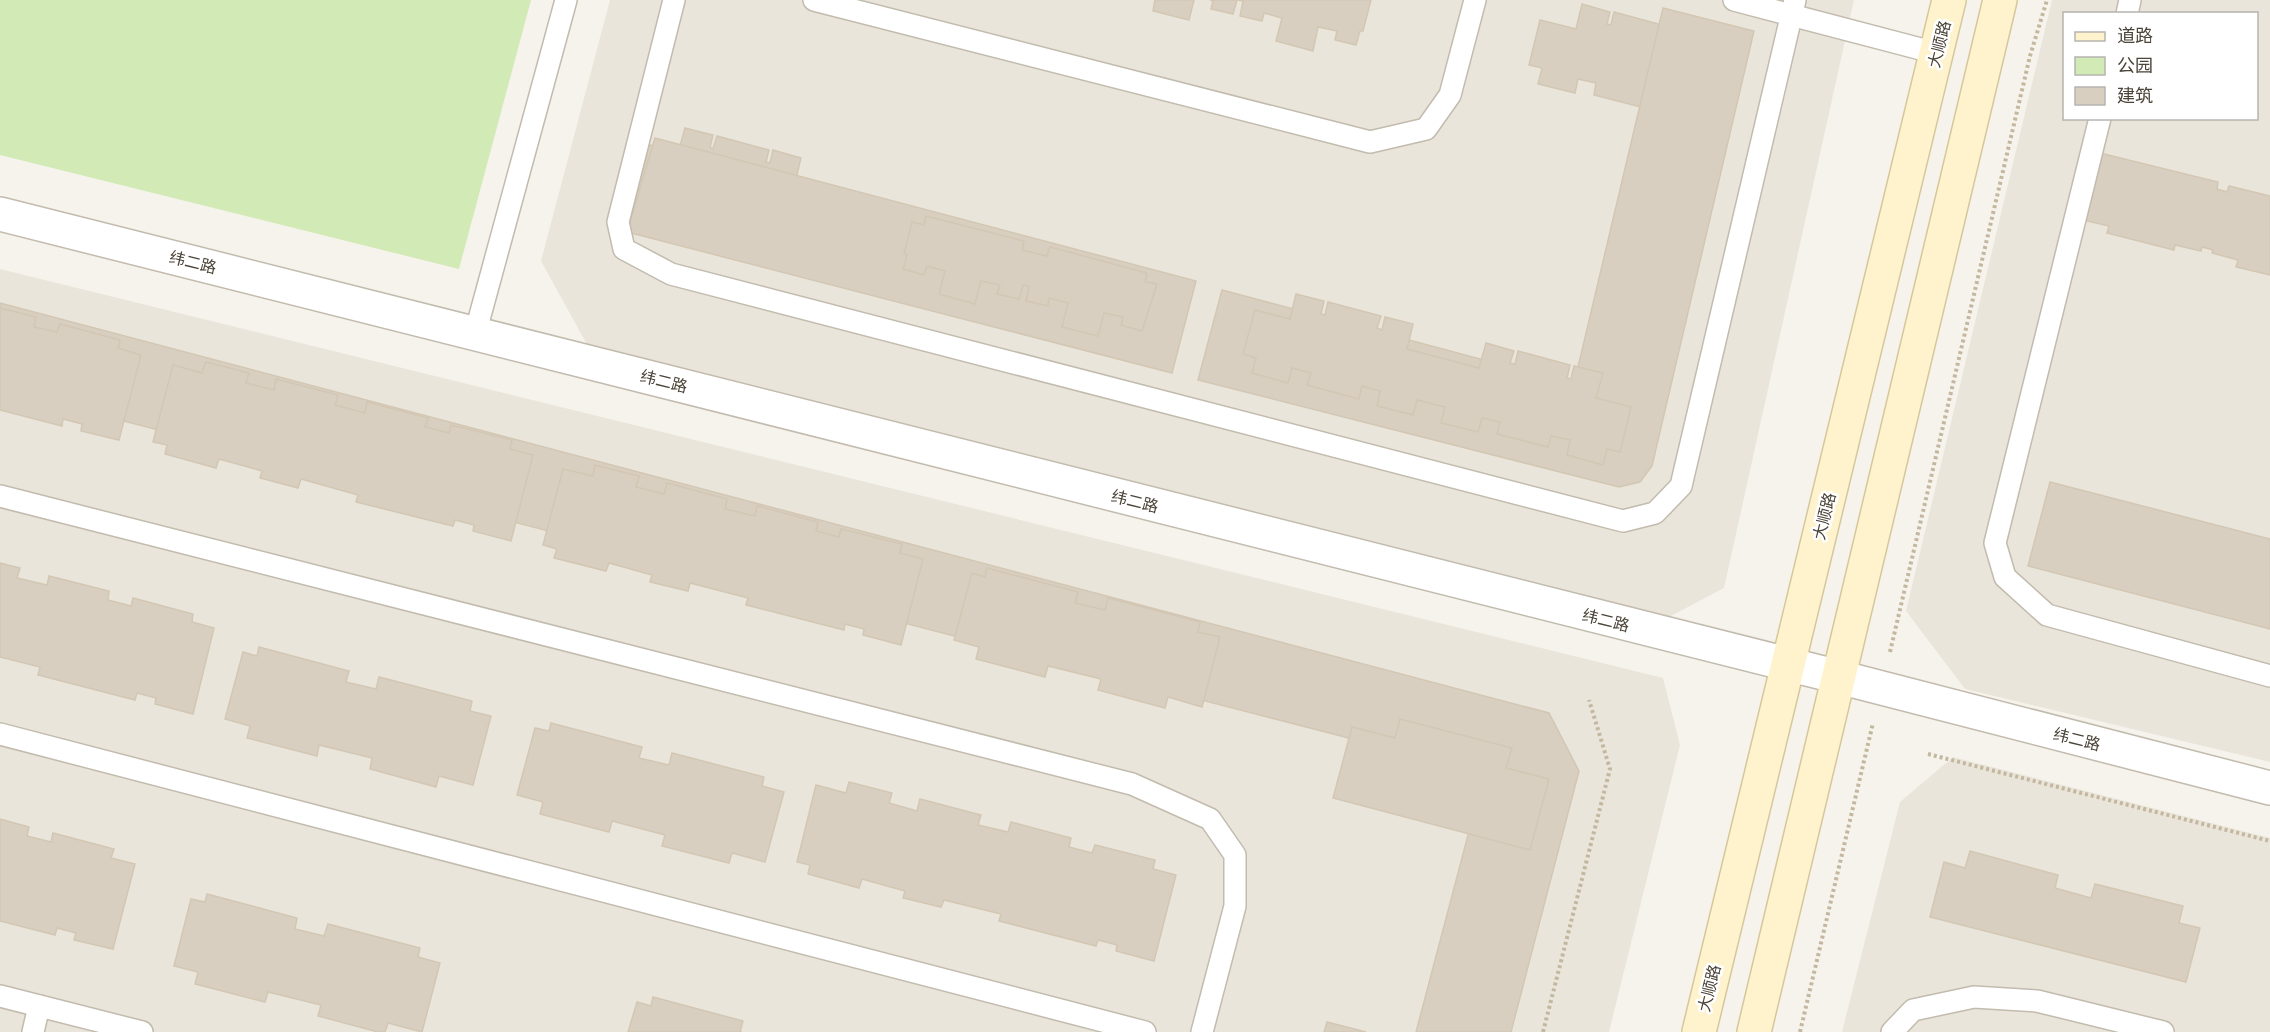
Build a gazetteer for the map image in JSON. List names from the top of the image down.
{
  "streets": {
    "street": ["大顺路", "纬二路"]
  },
  "crossings": [
    ["大顺路", "纬二路"]
  ],
  "legend": ["道路", "公园", "建筑"]
}
